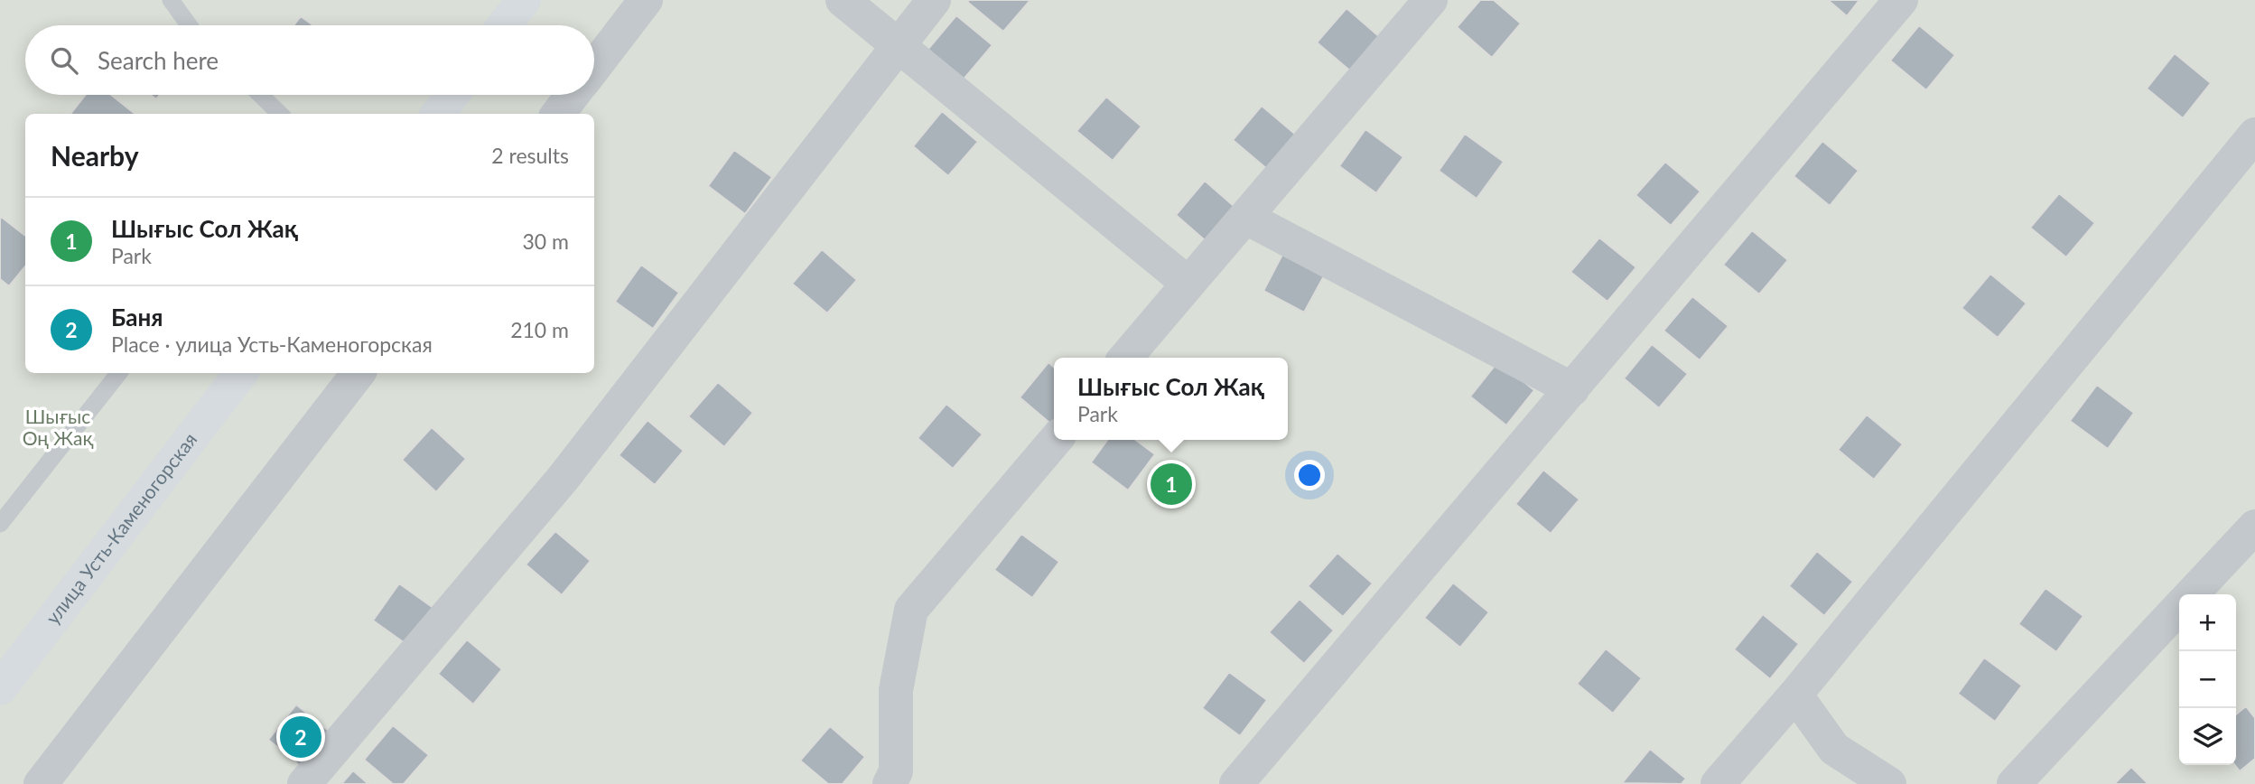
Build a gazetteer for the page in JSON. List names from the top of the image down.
{
  "streets": {
    "street": ["улица Усть-Каменогорская"]
  },
  "parks": ["Шығыс Оң Жақ"],
  "page": {
    "search": "Search here",
    "heading": ["Nearby", "2 results"],
    "list": [
      {
        "mark": "1",
        "name": "Шығыс Сол Жақ",
        "note": "Park",
        "value": "30 m"
      },
      {
        "mark": "2",
        "name": "Баня",
        "note": "Place · улица Усть-Каменогорская",
        "value": "210 m"
      }
    ],
    "popup": ["Шығыс Сол Жақ", "Park"],
    "pins": ["1", "2"],
    "map_buttons": ["+", "−"]
  }
}
